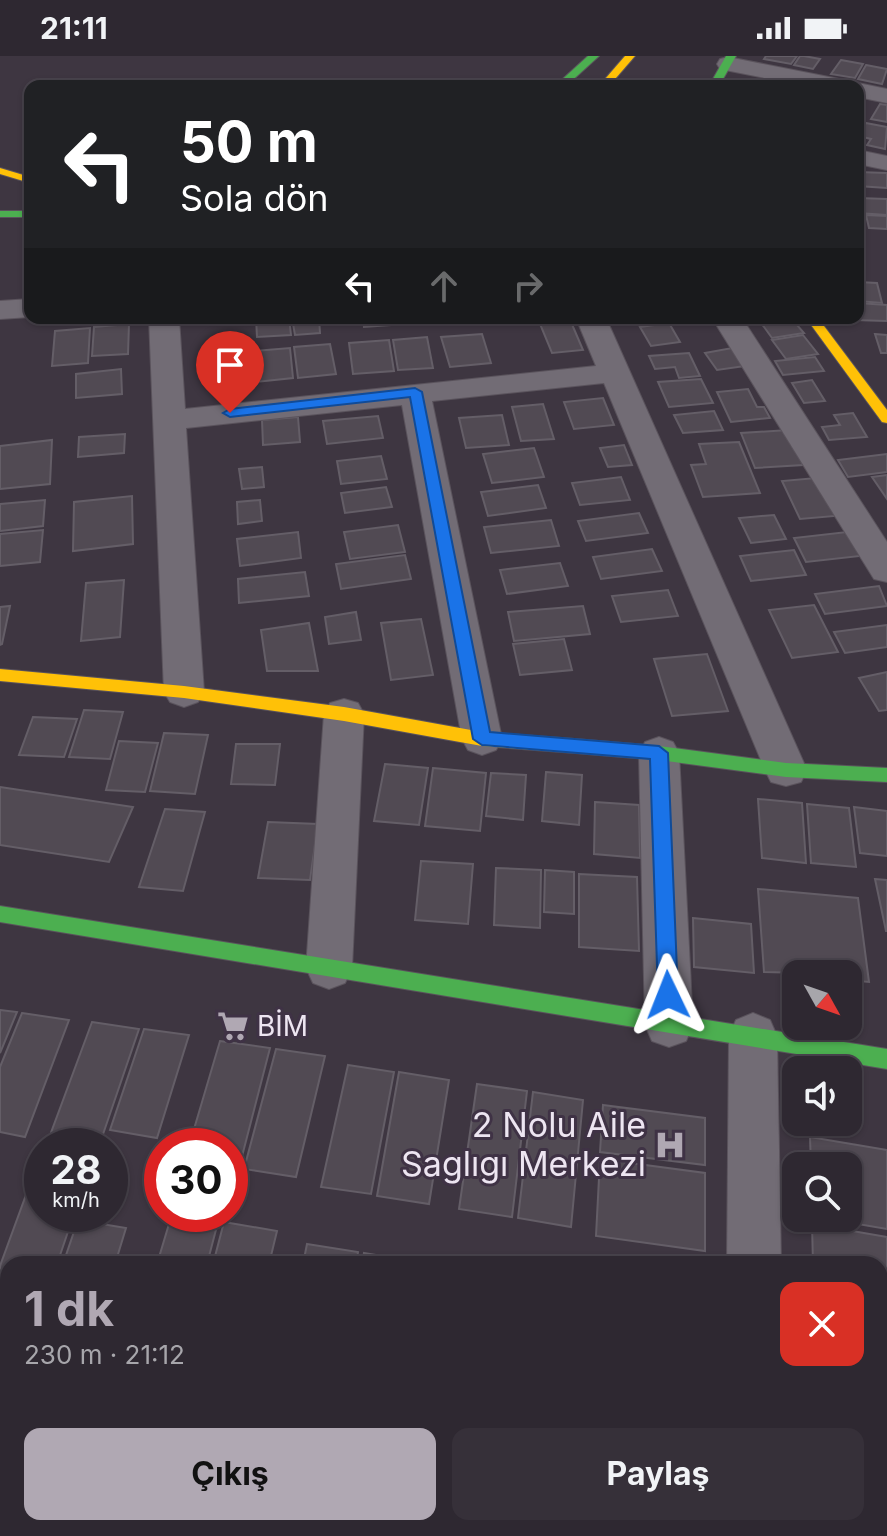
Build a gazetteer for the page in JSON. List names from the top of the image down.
{
  "places": {
    "supermarket": ["BİM"],
    "hospital": ["2 Nolu Aile Saglıgı Merkezi"]
  },
  "north": "bottom right",
  "page": {
    "status": "21:11",
    "turn": ["50 m", "Sola dön"],
    "speed": "28 km/h",
    "limit": "30",
    "heading": ["1 dk", "230 m · 21:12"],
    "buttons": ["Çıkış", "Paylaş"]
  }
}
